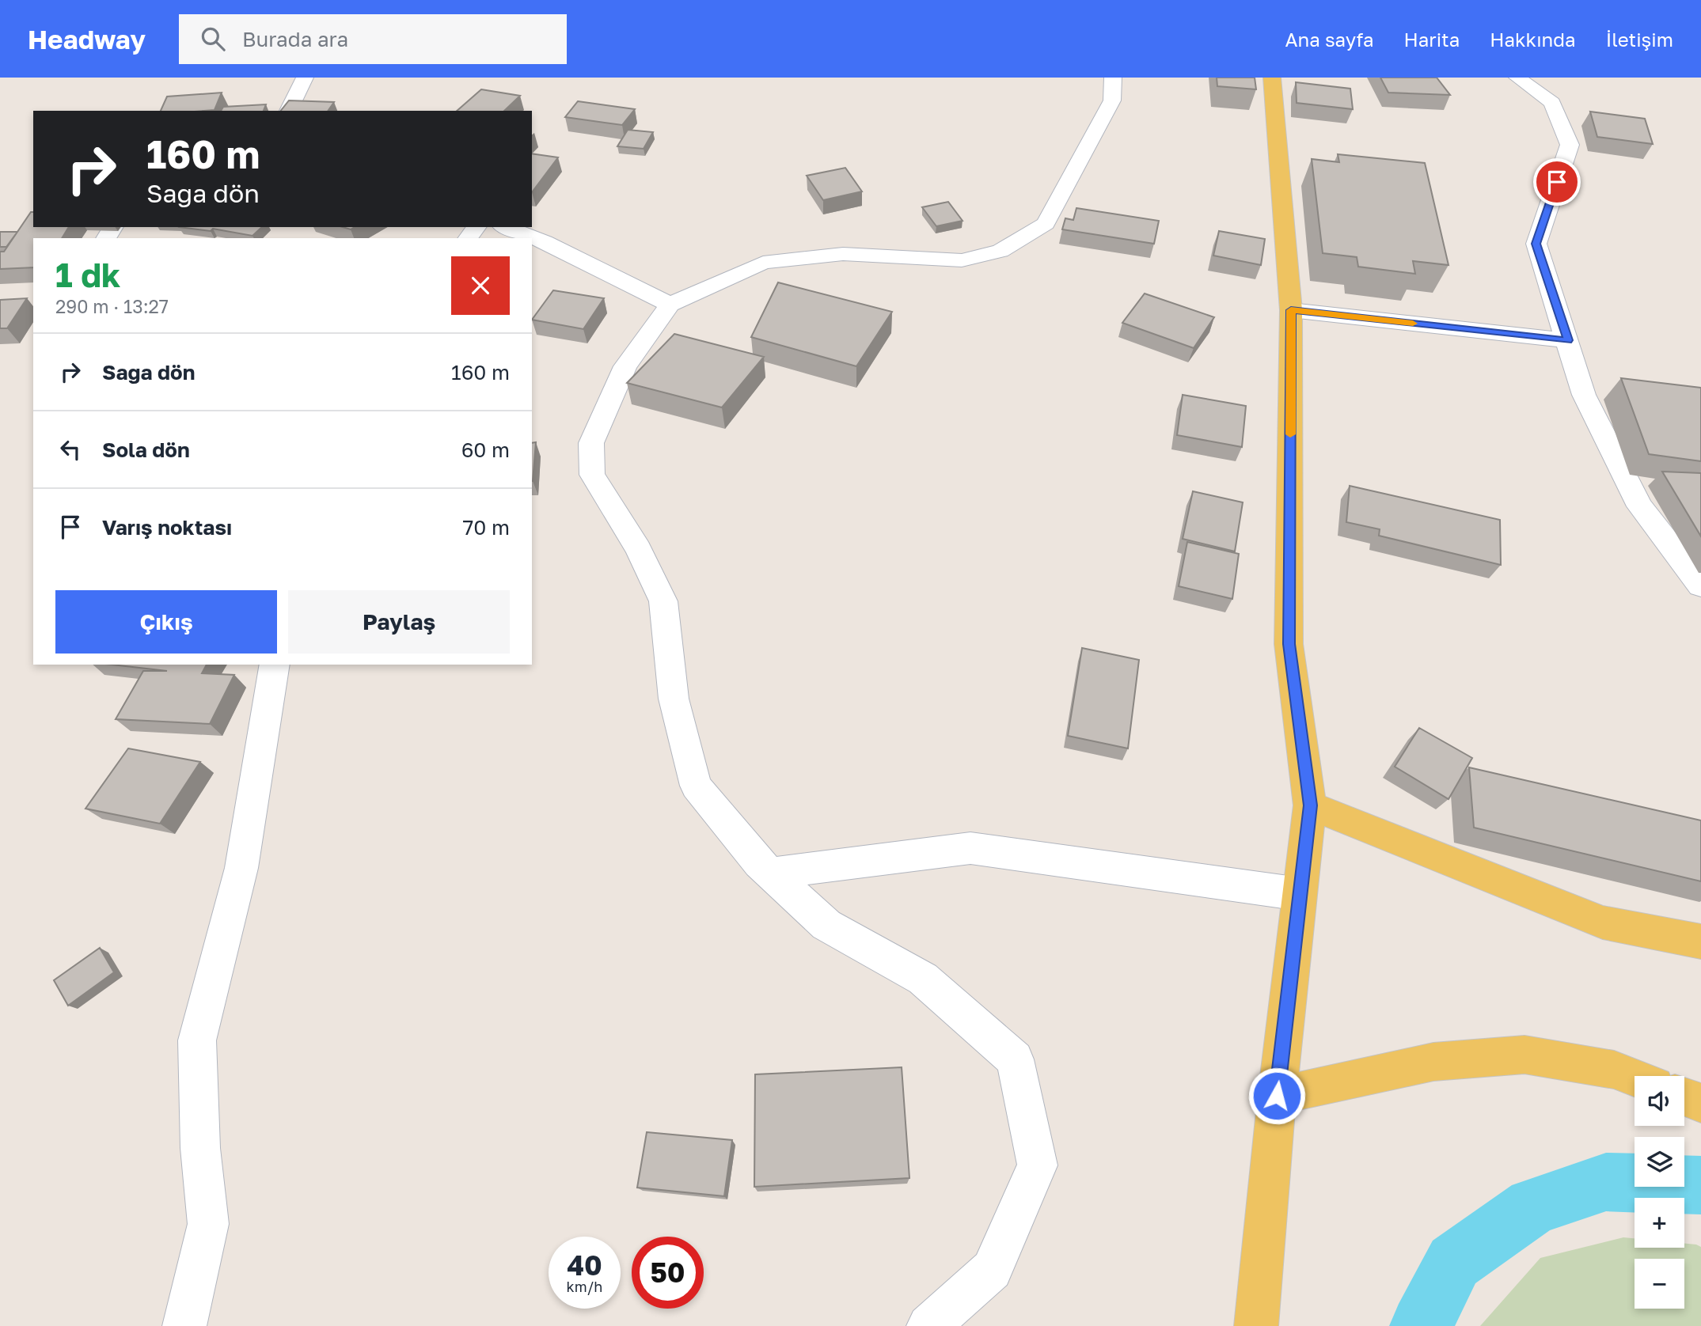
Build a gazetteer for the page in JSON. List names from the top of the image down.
{
  "page": {
    "header": "Headway",
    "search": "Burada ara",
    "nav": [
      "Ana sayfa",
      "Harita",
      "Hakkında",
      "İletişim"
    ],
    "turn": ["160 m", "Sağa dön"],
    "heading": ["1 dk", "290 m · 13:27"],
    "list": [
      {
        "name": "Sağa dön",
        "value": "160 m"
      },
      {
        "name": "Sola dön",
        "value": "60 m"
      },
      {
        "name": "Varış noktası",
        "value": "70 m"
      }
    ],
    "buttons": ["Çıkış", "Paylaş"],
    "map_buttons": ["+", "−"],
    "speed": "40 km/h",
    "limit": "50"
  }
}
